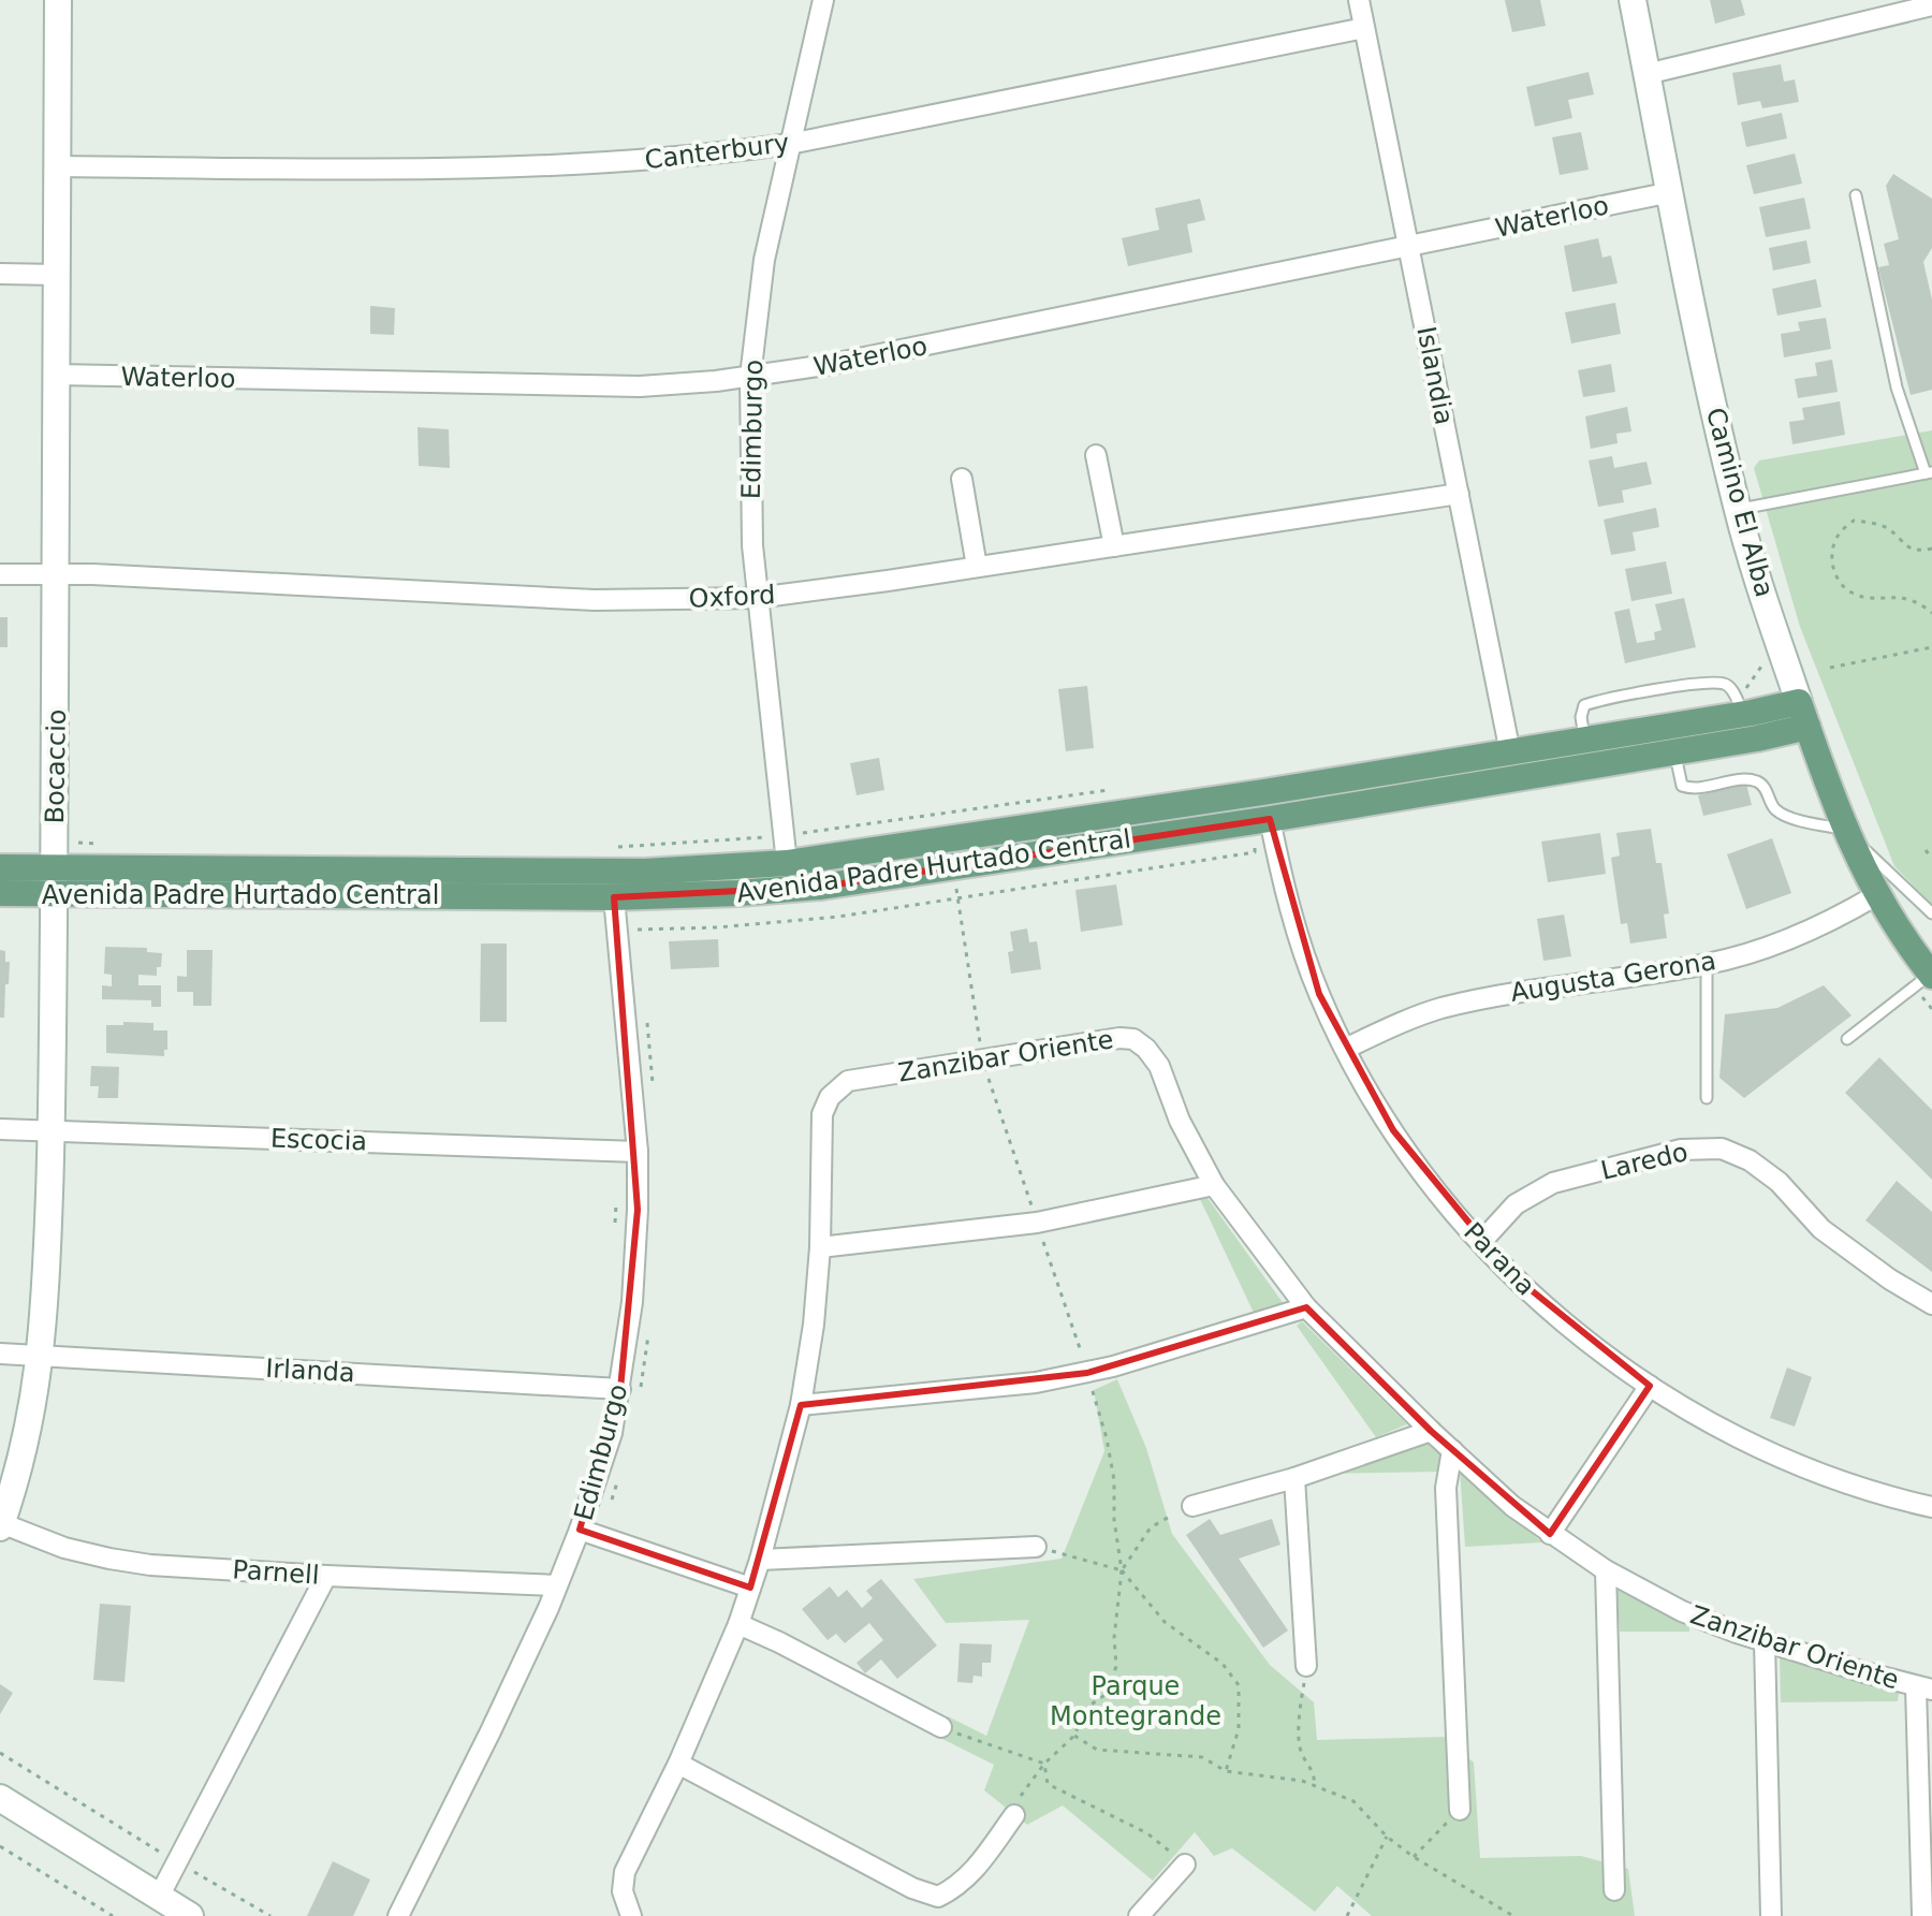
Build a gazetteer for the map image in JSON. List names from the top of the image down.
{
  "streets": {
    "main road": ["Camino El Alba", "Avenida Padre Hurtado Central"],
    "street": [
      "Canterbury",
      "Waterloo",
      "Islandia",
      "Edimburgo",
      "Oxford",
      "Bocaccio",
      "Augusta Gerona",
      "Zanzibar Oriente",
      "Escocia",
      "Laredo",
      "Parana",
      "Irlanda",
      "Parnell"
    ]
  },
  "crossings": [
    ["Canterbury", "Islandia"],
    ["Canterbury", "Edimburgo"],
    ["Canterbury", "Bocaccio"],
    ["Waterloo", "Islandia"],
    ["Waterloo", "Edimburgo"],
    ["Waterloo", "Camino El Alba"],
    ["Waterloo", "Bocaccio"],
    ["Islandia", "Oxford"],
    ["Islandia", "Avenida Padre Hurtado Central"],
    ["Edimburgo", "Oxford"],
    ["Edimburgo", "Avenida Padre Hurtado Central"],
    ["Edimburgo", "Escocia"],
    ["Edimburgo", "Irlanda"],
    ["Edimburgo", "Parnell"],
    ["Camino El Alba", "Avenida Padre Hurtado Central"],
    ["Camino El Alba", "Augusta Gerona"],
    ["Oxford", "Bocaccio"],
    ["Bocaccio", "Avenida Padre Hurtado Central"],
    ["Bocaccio", "Escocia"],
    ["Bocaccio", "Irlanda"],
    ["Bocaccio", "Parnell"],
    ["Avenida Padre Hurtado Central", "Parana"],
    ["Augusta Gerona", "Parana"],
    ["Laredo", "Parana"]
  ],
  "parks": ["Parque Montegrande"]
}
